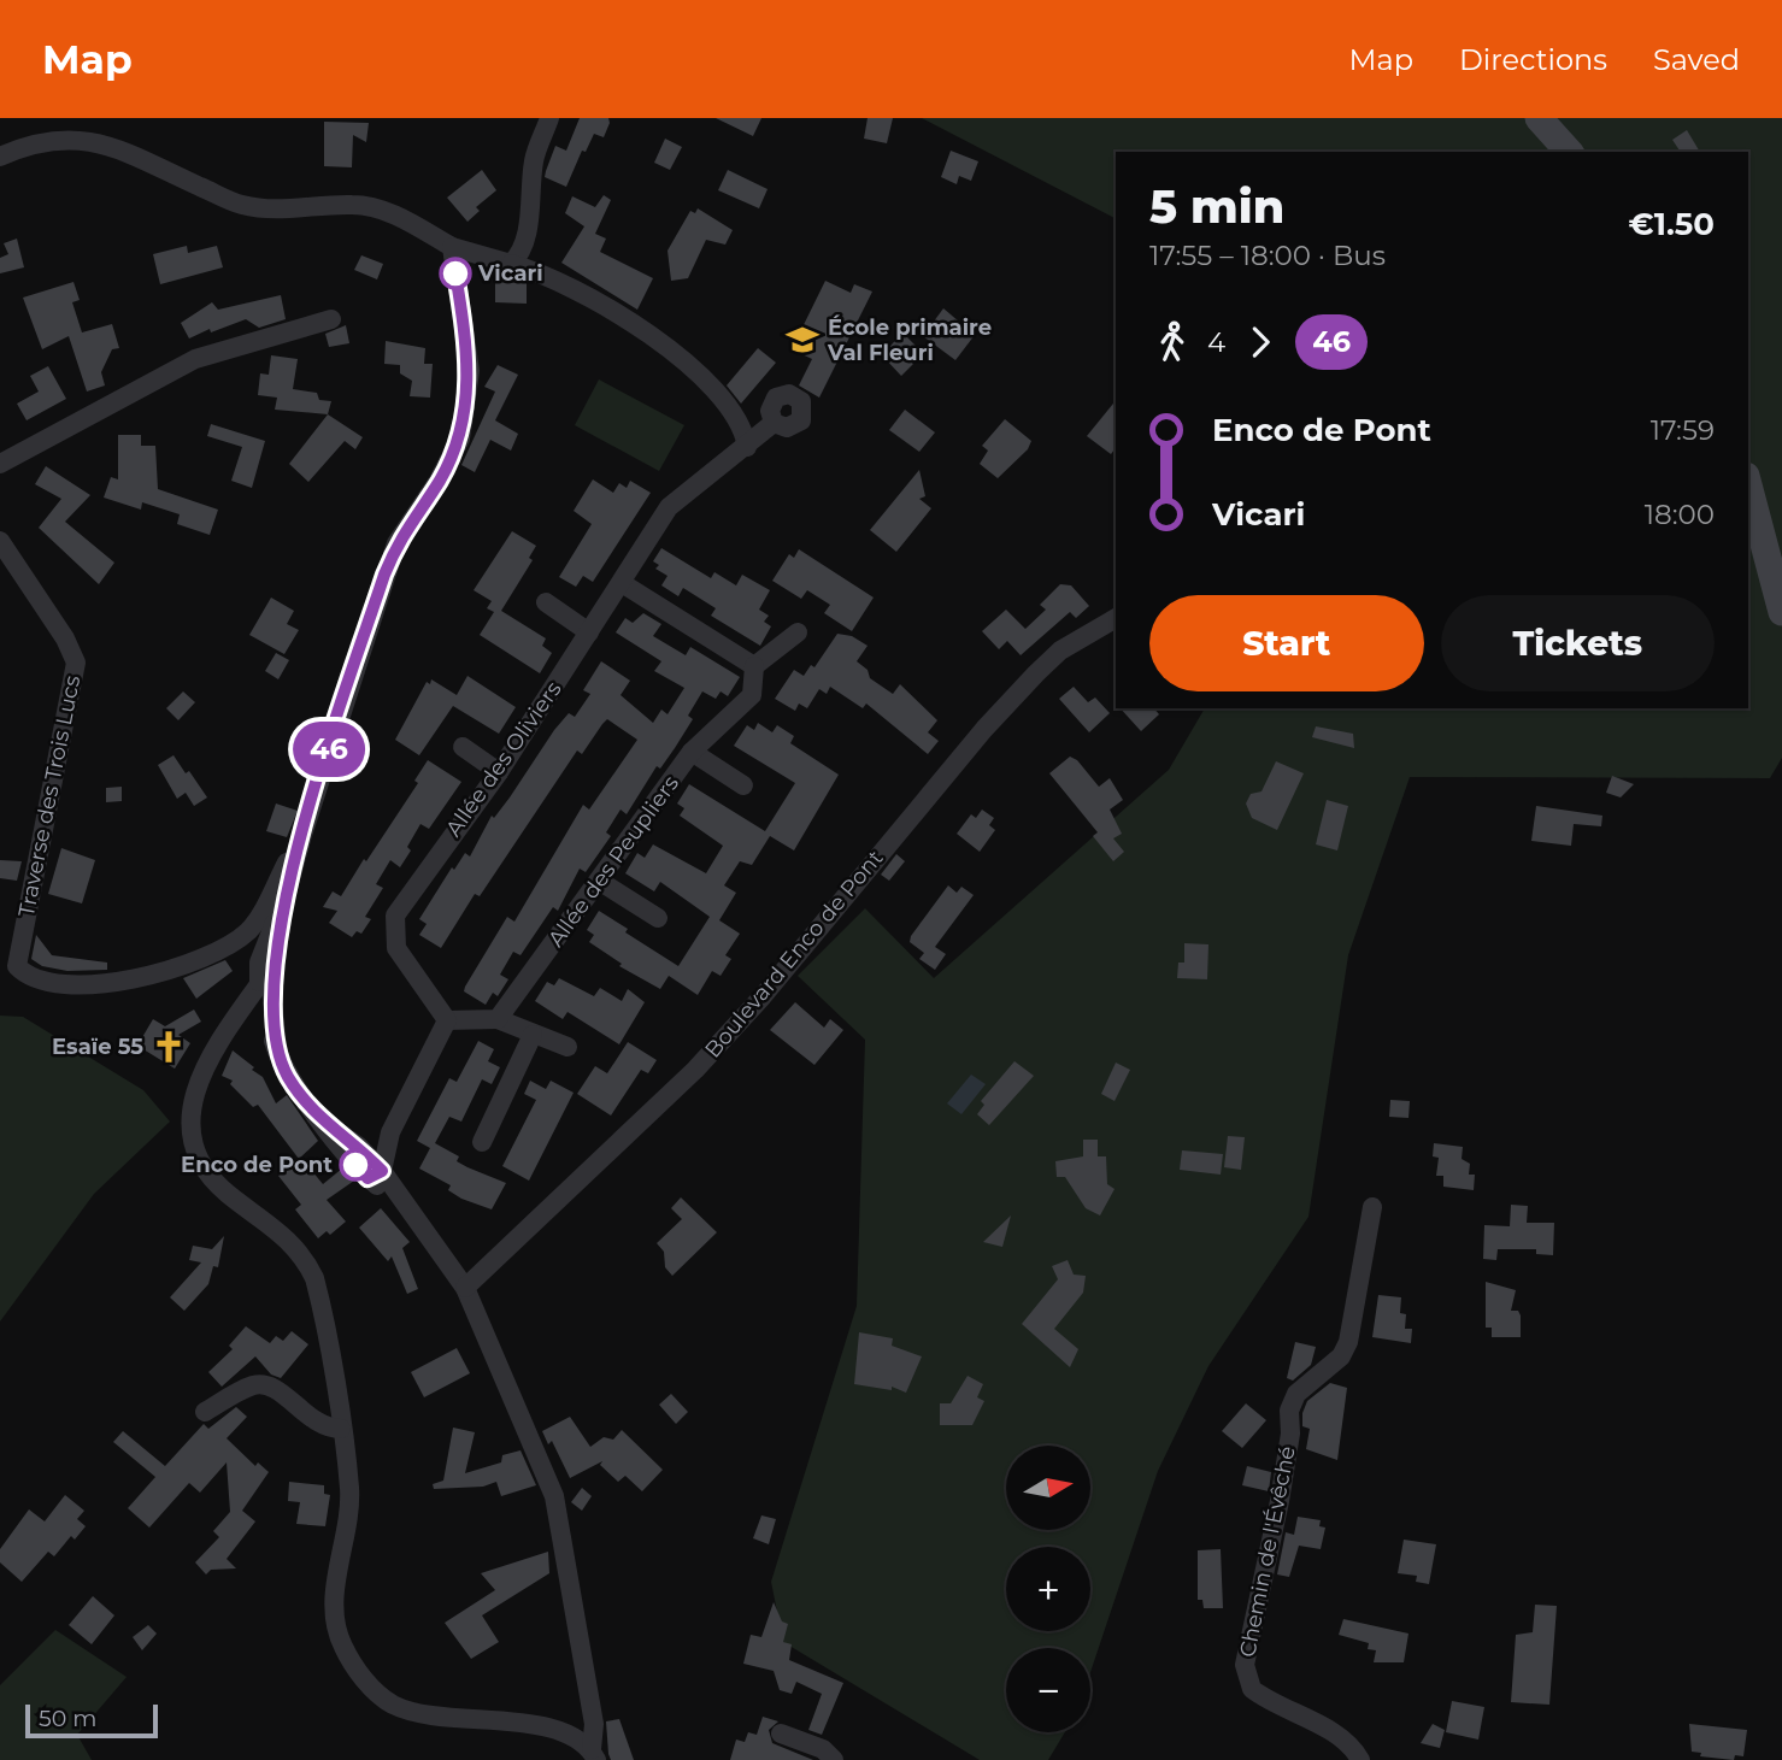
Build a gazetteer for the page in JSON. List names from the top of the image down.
{
  "streets": {
    "street": [
      "Allée des Oliviers",
      "Traverse des Trois Lucs",
      "Allée des Peupliers",
      "Boulevard Enco de Pont",
      "Chemin de l'Évêché"
    ]
  },
  "places": {
    "other": ["Vicari", "Enco de Pont"],
    "school or university": ["École primaire Val Fleuri"],
    "church": ["Esaïe 55"]
  },
  "lines": ["bus line 46"],
  "scale_bar": "50 m",
  "north": "right",
  "page": {
    "header": "Map",
    "nav": ["Map", "Directions", "Saved"],
    "on_map": "46",
    "heading": ["5 min", "17:55 – 18:00 · Bus", "€1.50"],
    "legs": ["4", "46"],
    "list": [
      {
        "name": "Enco de Pont",
        "value": "17:59"
      },
      {
        "name": "Vicari",
        "value": "18:00"
      }
    ],
    "buttons": ["Start", "Tickets"],
    "map_buttons": ["+", "−"],
    "scale": "50 m"
  }
}
